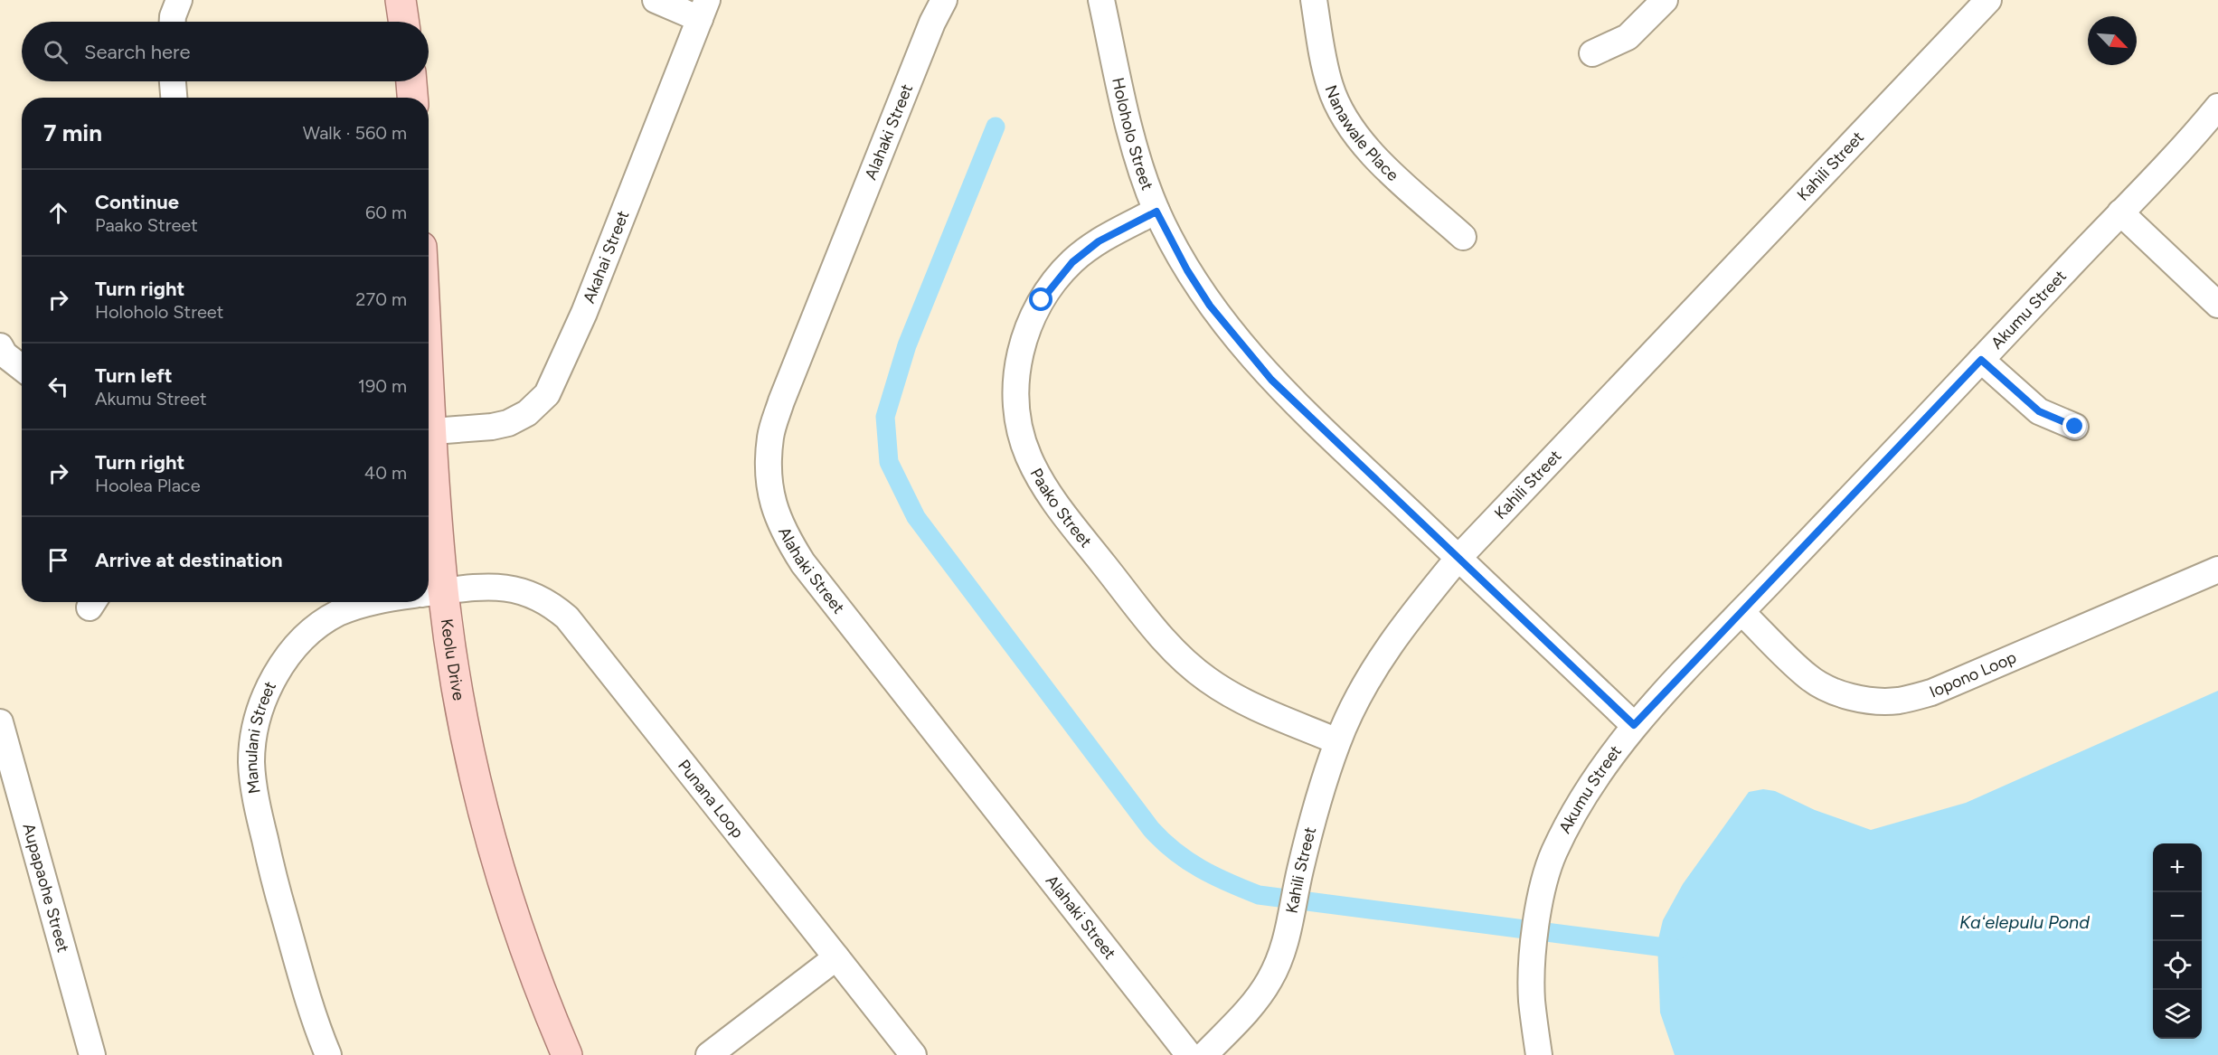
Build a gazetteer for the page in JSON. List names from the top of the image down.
{
  "streets": {
    "main road": ["Keolu Drive"],
    "street": [
      "Nanawale Place",
      "Alahaki Street",
      "Holoholo Street",
      "Kahili Street",
      "Akahai Street",
      "Akumu Street",
      "Paako Street",
      "Iopono Loop",
      "Manulani Street",
      "Punana Loop",
      "Aupapaohe Street"
    ]
  },
  "crossings": [
    ["Holoholo Street", "Kahili Street"],
    ["Holoholo Street", "Akumu Street"],
    ["Holoholo Street", "Paako Street"],
    ["Kahili Street", "Paako Street"],
    ["Akumu Street", "Iopono Loop"],
    ["Keolu Drive", "Punana Loop"]
  ],
  "water": ["Kaʻelepulu Pond"],
  "north": "bottom right",
  "page": {
    "search": "Search here",
    "heading": ["7 min", "Walk · 560 m"],
    "list": [
      ["Continue", "Paako Street", "60 m"],
      ["Turn right", "Holoholo Street", "270 m"],
      ["Turn left", "Akumu Street", "190 m"],
      ["Turn right", "Hoolea Place", "40 m"],
      "Arrive at destination"
    ],
    "map_buttons": ["+", "−"]
  }
}
